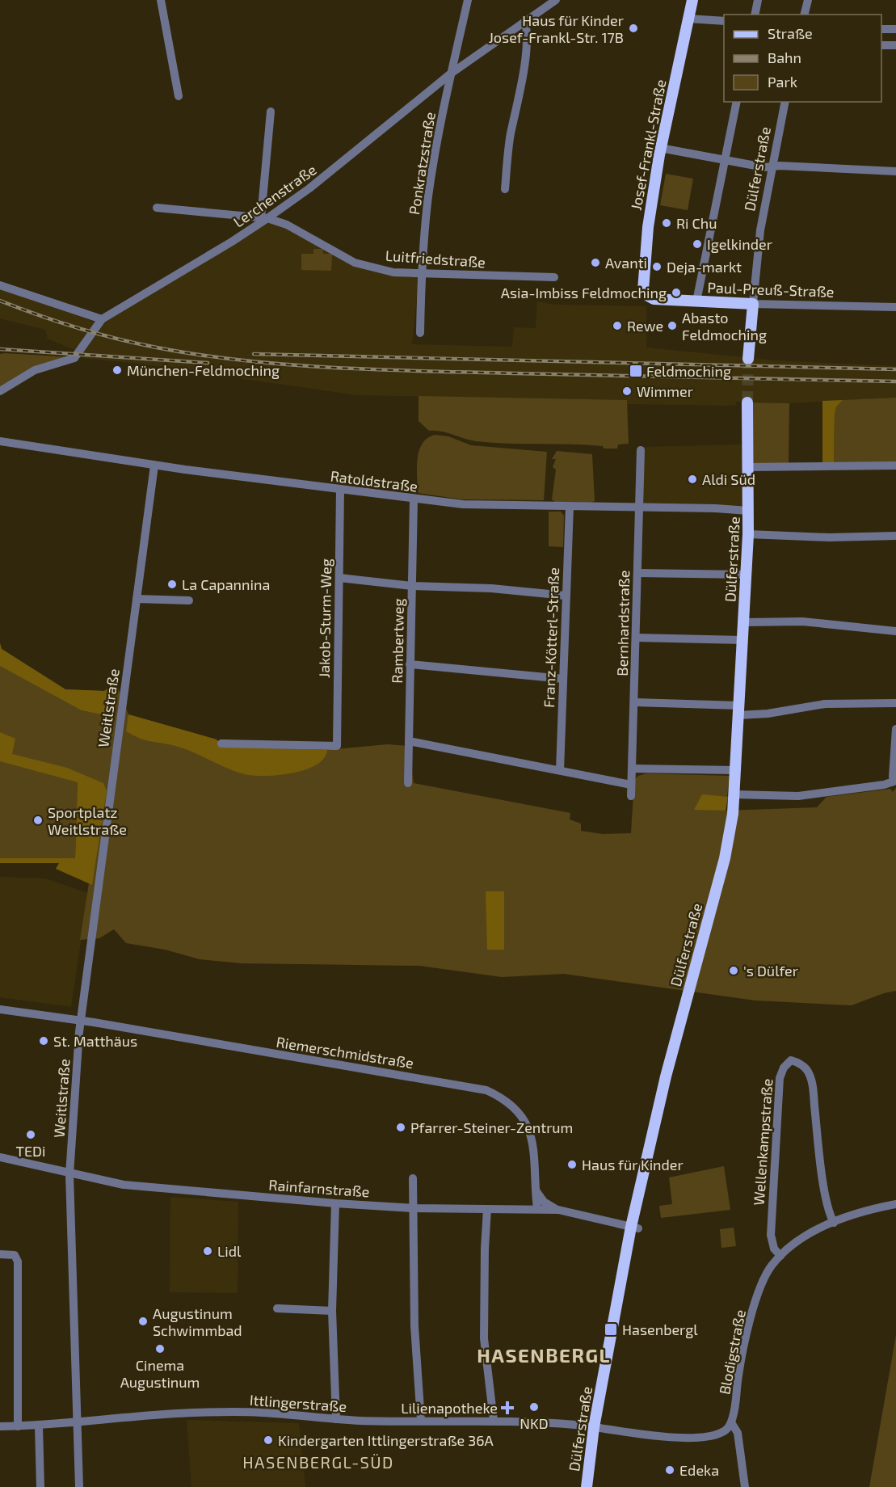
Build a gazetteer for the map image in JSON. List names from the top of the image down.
{
  "streets": {
    "main road": ["Josef-Frankl-Straße", "Dülferstraße", "Paul-Preuß-Straße"],
    "street": [
      "Ponkratzstraße",
      "Lerchenstraße",
      "Luitfriedstraße",
      "Ratoldstraße",
      "Jakob-Sturm-Weg",
      "Bernhardstraße",
      "Franz-Kötterl-Straße",
      "Rambertweg",
      "Weitlstraße",
      "Riemerschmidstraße",
      "Wellenkampstraße",
      "Rainfarnstraße",
      "Blodigstraße",
      "Ittlingerstraße"
    ]
  },
  "crossings": [
    ["Josef-Frankl-Straße", "Paul-Preuß-Straße"],
    ["Ponkratzstraße", "Lerchenstraße"],
    ["Ponkratzstraße", "Luitfriedstraße"],
    ["Dülferstraße", "Paul-Preuß-Straße"],
    ["Dülferstraße", "Ratoldstraße"],
    ["Dülferstraße", "Rainfarnstraße"],
    ["Dülferstraße", "Ittlingerstraße"],
    ["Lerchenstraße", "Luitfriedstraße"],
    ["Ratoldstraße", "Jakob-Sturm-Weg"],
    ["Ratoldstraße", "Bernhardstraße"],
    ["Ratoldstraße", "Franz-Kötterl-Straße"],
    ["Ratoldstraße", "Rambertweg"],
    ["Ratoldstraße", "Weitlstraße"],
    ["Weitlstraße", "Riemerschmidstraße"],
    ["Weitlstraße", "Rainfarnstraße"],
    ["Weitlstraße", "Ittlingerstraße"],
    ["Riemerschmidstraße", "Rainfarnstraße"],
    ["Wellenkampstraße", "Blodigstraße"]
  ],
  "districts": ["HASENBERGL", "HASENBERGL-SÜD"],
  "places": {
    "other": [
      "Haus für Kinder Josef-Frankl-Str. 17B",
      "Ri Chu",
      "Igelkinder",
      "Avanti",
      "Deja-markt",
      "Asia-Imbiss Feldmoching",
      "Rewe",
      "Abasto Feldmoching",
      "München-Feldmoching",
      "Wimmer",
      "Aldi Süd",
      "La Capannina",
      "Sportplatz Weitlstraße",
      "'s Dülfer",
      "St. Matthäus",
      "Pfarrer-Steiner-Zentrum",
      "TEDi",
      "Haus für Kinder",
      "Lidl",
      "Augustinum Schwimmbad",
      "Cinema Augustinum",
      "NKD",
      "Kindergarten Ittlingerstraße 36A",
      "Edeka"
    ],
    "transit": ["Feldmoching", "Hasenbergl"],
    "health": ["Lilienapotheke"]
  },
  "legend": ["Straße", "Bahn", "Park"]
}
